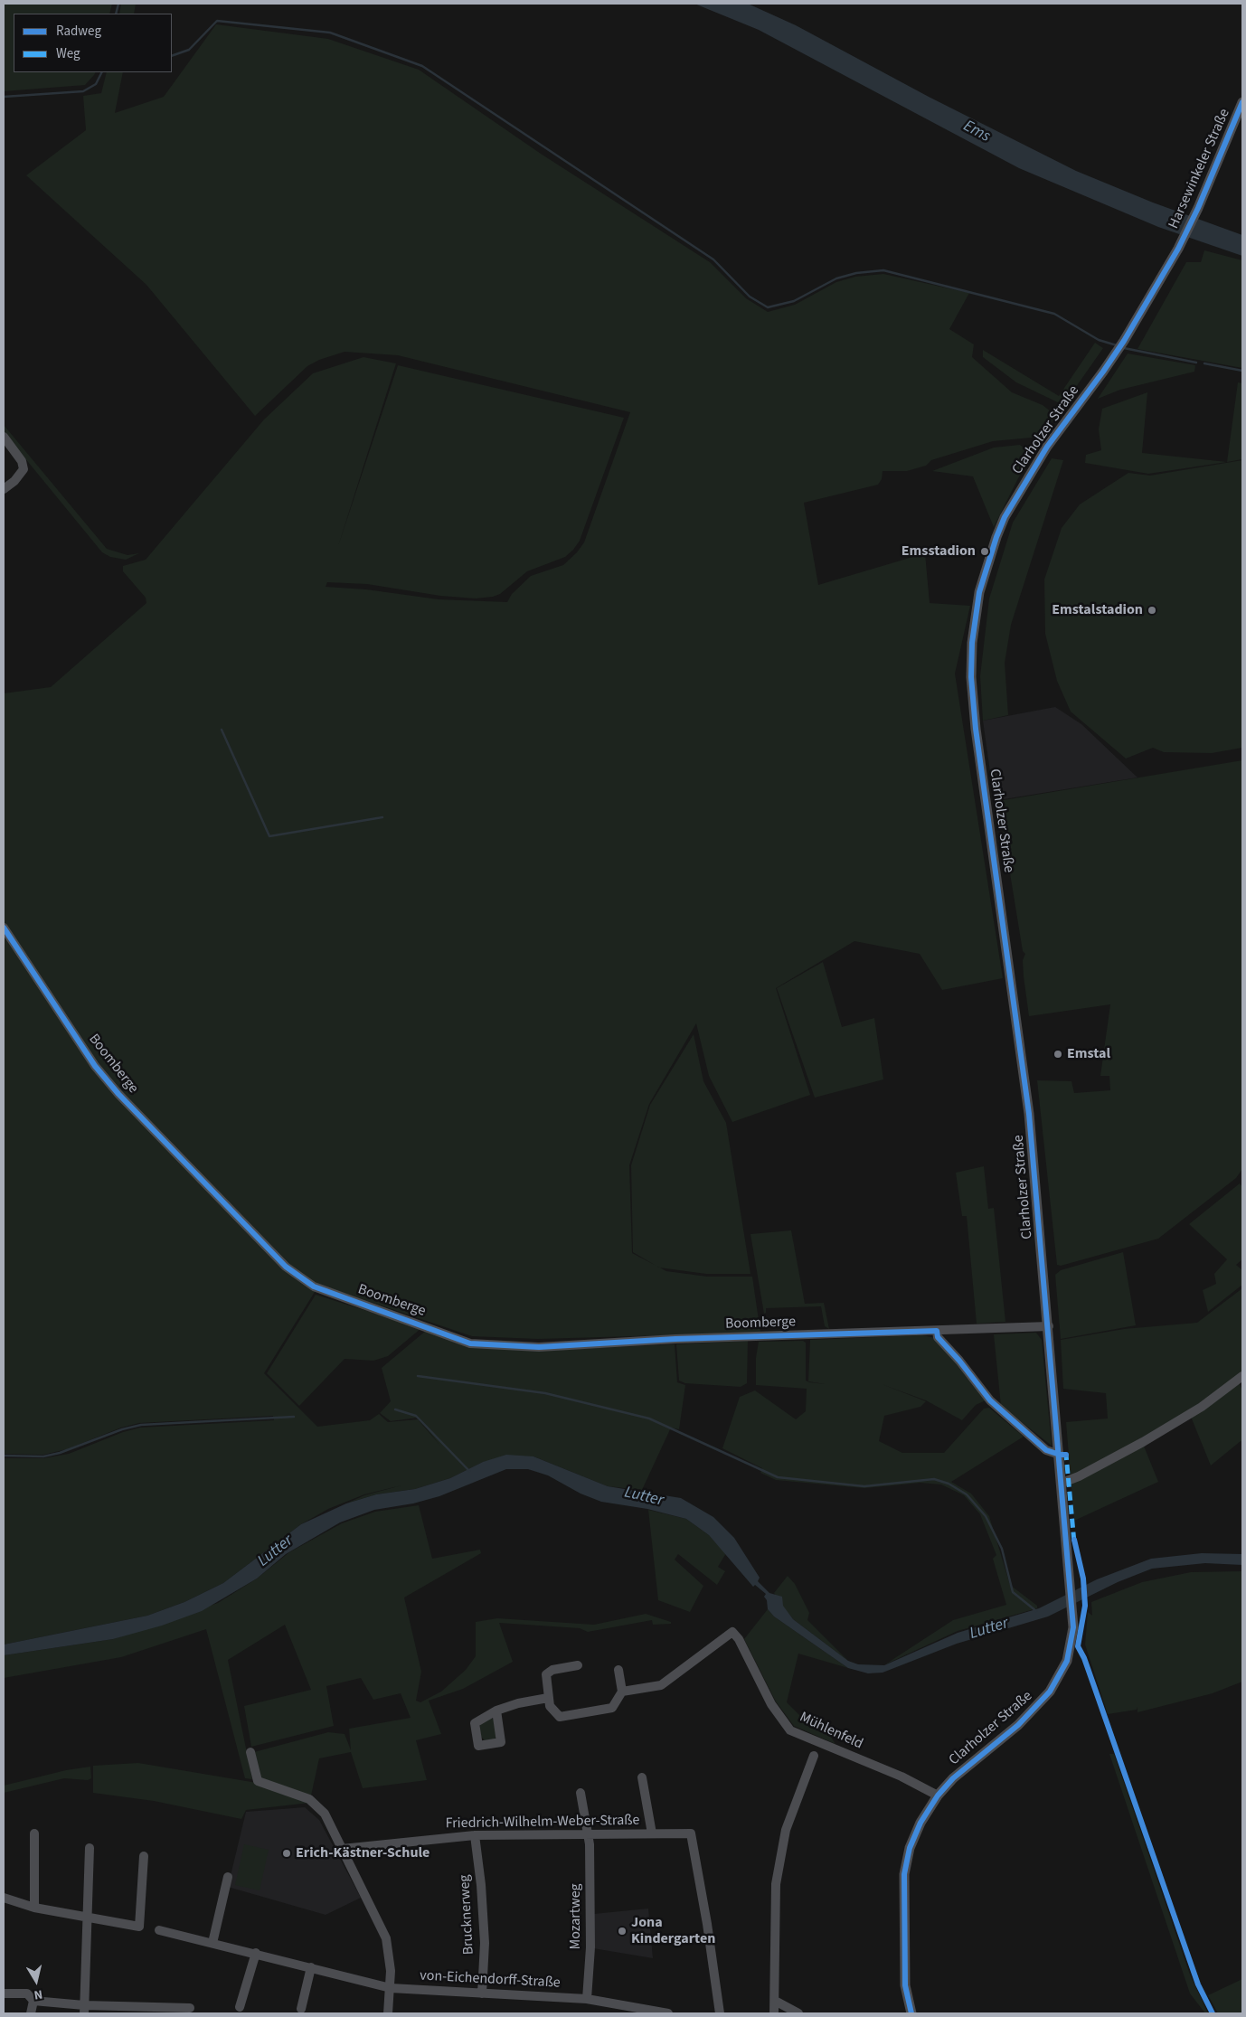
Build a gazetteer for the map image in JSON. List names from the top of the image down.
{
  "streets": {
    "street": [
      "Harsewinkeler Straße",
      "Clarholzer Straße",
      "Boomberge",
      "Mühlenfeld",
      "Friedrich-Wilhelm-Weber-Straße",
      "Brucknerweg",
      "Mozartweg",
      "von-Eichendorff-Straße"
    ]
  },
  "crossings": [
    ["Harsewinkeler Straße", "Clarholzer Straße"],
    ["Clarholzer Straße", "Boomberge"],
    ["Clarholzer Straße", "Mühlenfeld"],
    ["Friedrich-Wilhelm-Weber-Straße", "Brucknerweg"],
    ["Friedrich-Wilhelm-Weber-Straße", "Mozartweg"],
    ["Brucknerweg", "von-Eichendorff-Straße"],
    ["Mozartweg", "von-Eichendorff-Straße"]
  ],
  "water": ["Ems", "Lutter"],
  "places": [
    "Emsstadion",
    "Emstalstadion",
    "Emstal",
    "Erich-Kästner-Schule",
    "Jona Kindergarten"
  ],
  "legend": ["Radweg", "Weg"],
  "north": "bottom"
}
